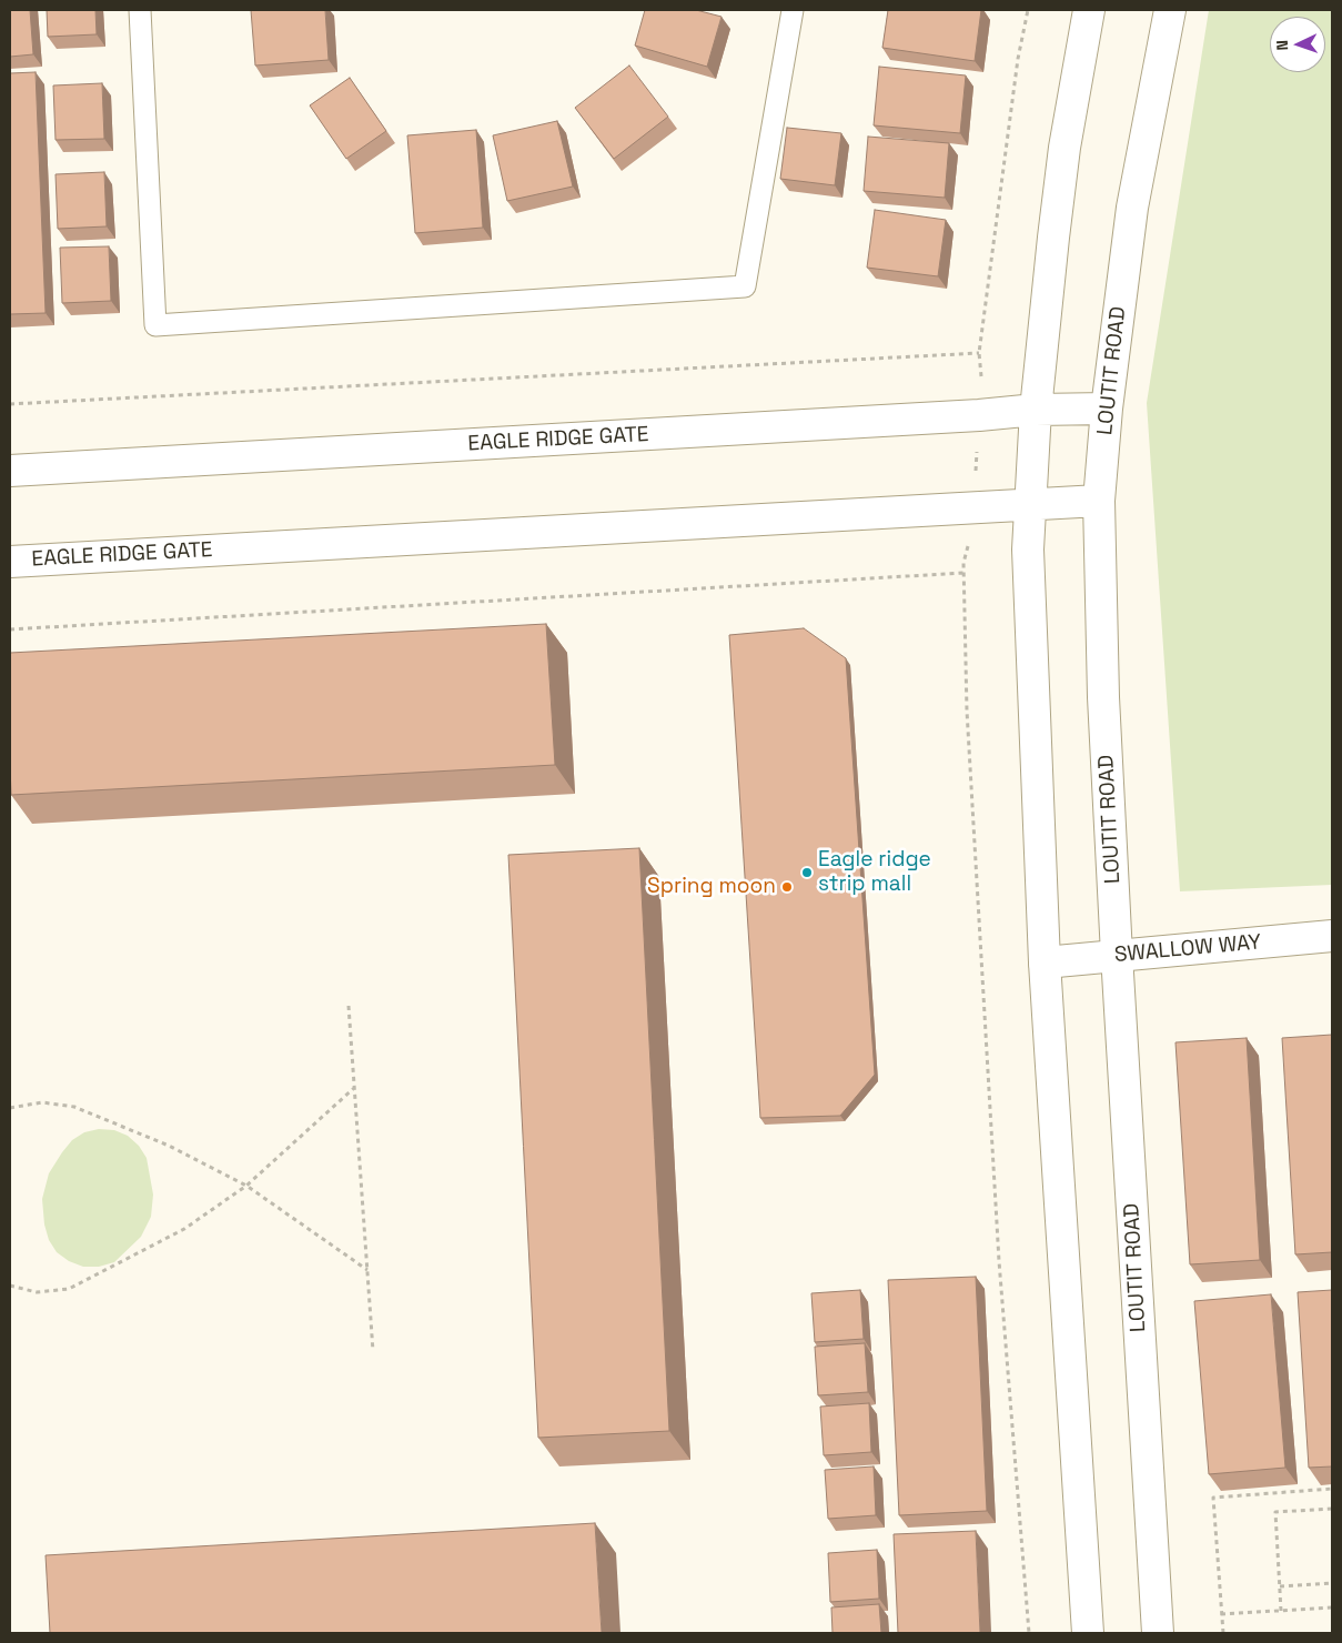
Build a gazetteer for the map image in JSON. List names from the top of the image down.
{
  "streets": {
    "street": ["LOUTIT ROAD", "EAGLE RIDGE GATE", "SWALLOW WAY"]
  },
  "crossings": [
    ["LOUTIT ROAD", "EAGLE RIDGE GATE"],
    ["LOUTIT ROAD", "SWALLOW WAY"]
  ],
  "places": ["Eagle ridge strip mall", "Spring moon"],
  "north": "left"
}
